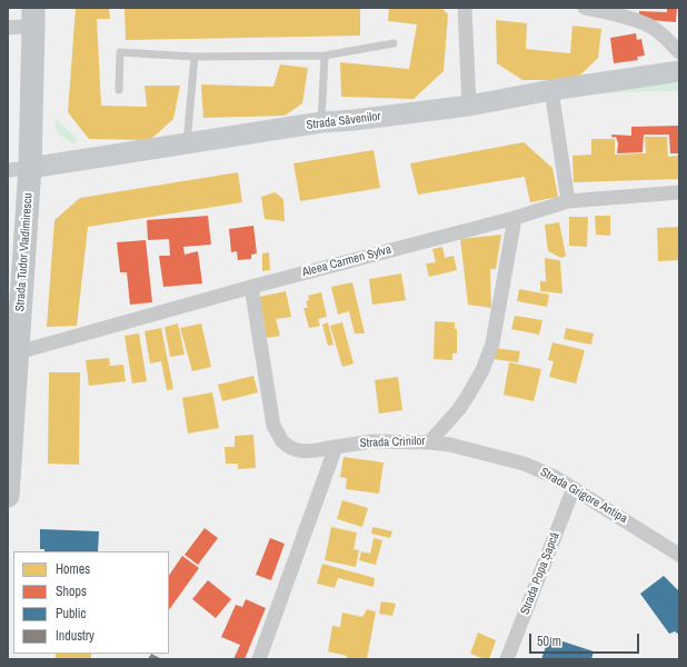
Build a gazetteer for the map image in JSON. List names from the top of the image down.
{
  "streets": {
    "main road": ["Strada Tudor Vladimirescu"],
    "street": [
      "Strada Săvenilor",
      "Aleea Carmen Sylva",
      "Strada Crinilor",
      "Strada Grigore Antipa",
      "Strada Popa Șapcă"
    ]
  },
  "crossings": [
    ["Strada Săvenilor", "Strada Tudor Vladimirescu"],
    ["Strada Tudor Vladimirescu", "Aleea Carmen Sylva"],
    ["Aleea Carmen Sylva", "Strada Crinilor"],
    ["Strada Crinilor", "Strada Grigore Antipa"],
    ["Strada Grigore Antipa", "Strada Popa Șapcă"]
  ],
  "legend": [
    "Homes",
    "Shops",
    "Public",
    "Industry"
  ],
  "scale_bar": "50 m"
}
